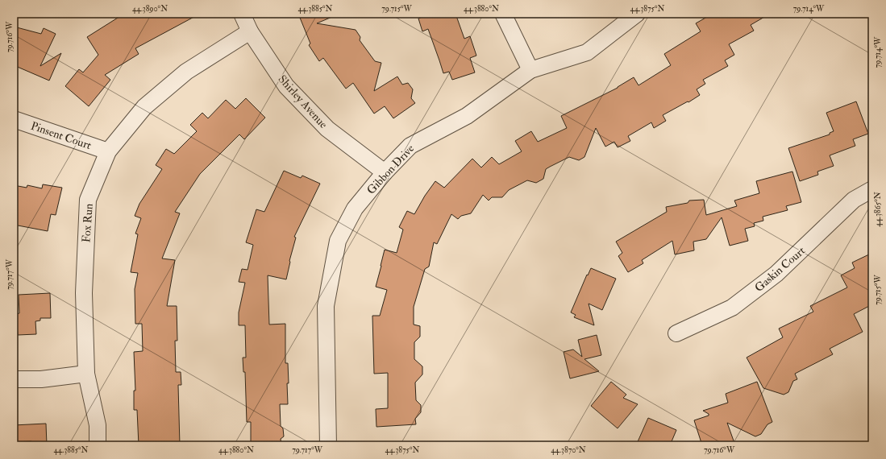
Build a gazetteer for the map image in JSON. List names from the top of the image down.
{
  "streets": {
    "street": [
      "Shirley Avenue",
      "Pinsent Court",
      "Gibbon Drive",
      "Fox Run",
      "Gaskin Court"
    ]
  },
  "crossings": [
    ["Shirley Avenue", "Gibbon Drive"],
    ["Shirley Avenue", "Fox Run"],
    ["Pinsent Court", "Fox Run"]
  ],
  "coordinates": [
    "44.3890°N",
    "44.3885°N",
    "79.715°W",
    "44.3880°N",
    "44.3875°N",
    "79.714°W",
    "79.716°W",
    "44.3865°N",
    "79.717°W",
    "44.3870°N"
  ]
}
